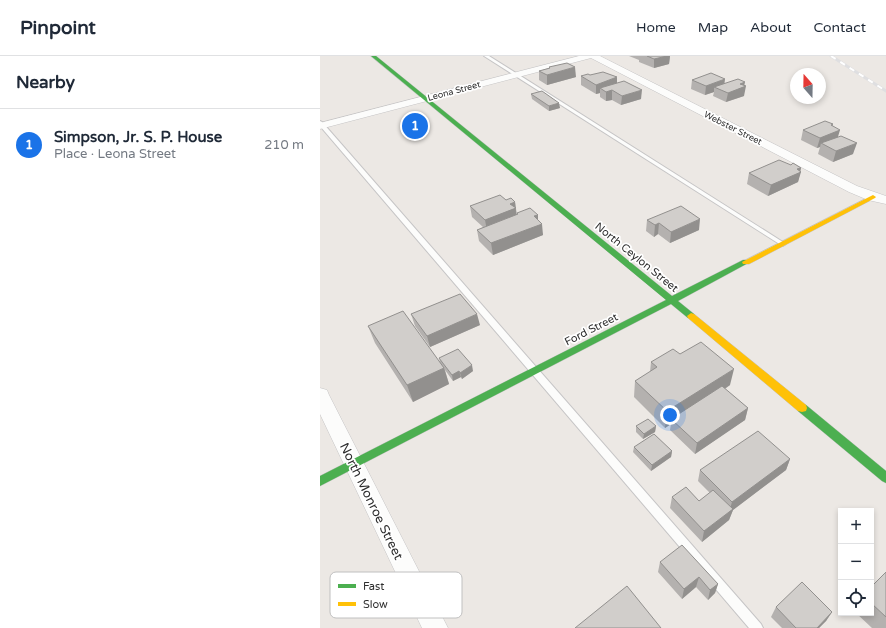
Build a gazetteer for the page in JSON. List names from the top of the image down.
{
  "streets": {
    "main road": ["North Ceylon Street", "Ford Street"],
    "street": ["Leona Street", "Webster Street", "North Monroe Street"]
  },
  "crossings": [
    ["Leona Street", "North Ceylon Street"],
    ["Webster Street", "Ford Street"],
    ["North Ceylon Street", "Ford Street"],
    ["Ford Street", "North Monroe Street"]
  ],
  "legend": ["Fast", "Slow"],
  "north": "top",
  "page": {
    "header": "Pinpoint",
    "nav": [
      "Home",
      "Map",
      "About",
      "Contact"
    ],
    "heading": "Nearby",
    "list": [
      {
        "mark": "1",
        "name": "Simpson, Jr. S. P. House",
        "note": "Place · Leona Street",
        "value": "210 m"
      }
    ],
    "pins": "1",
    "map_buttons": ["+", "−"]
  }
}
